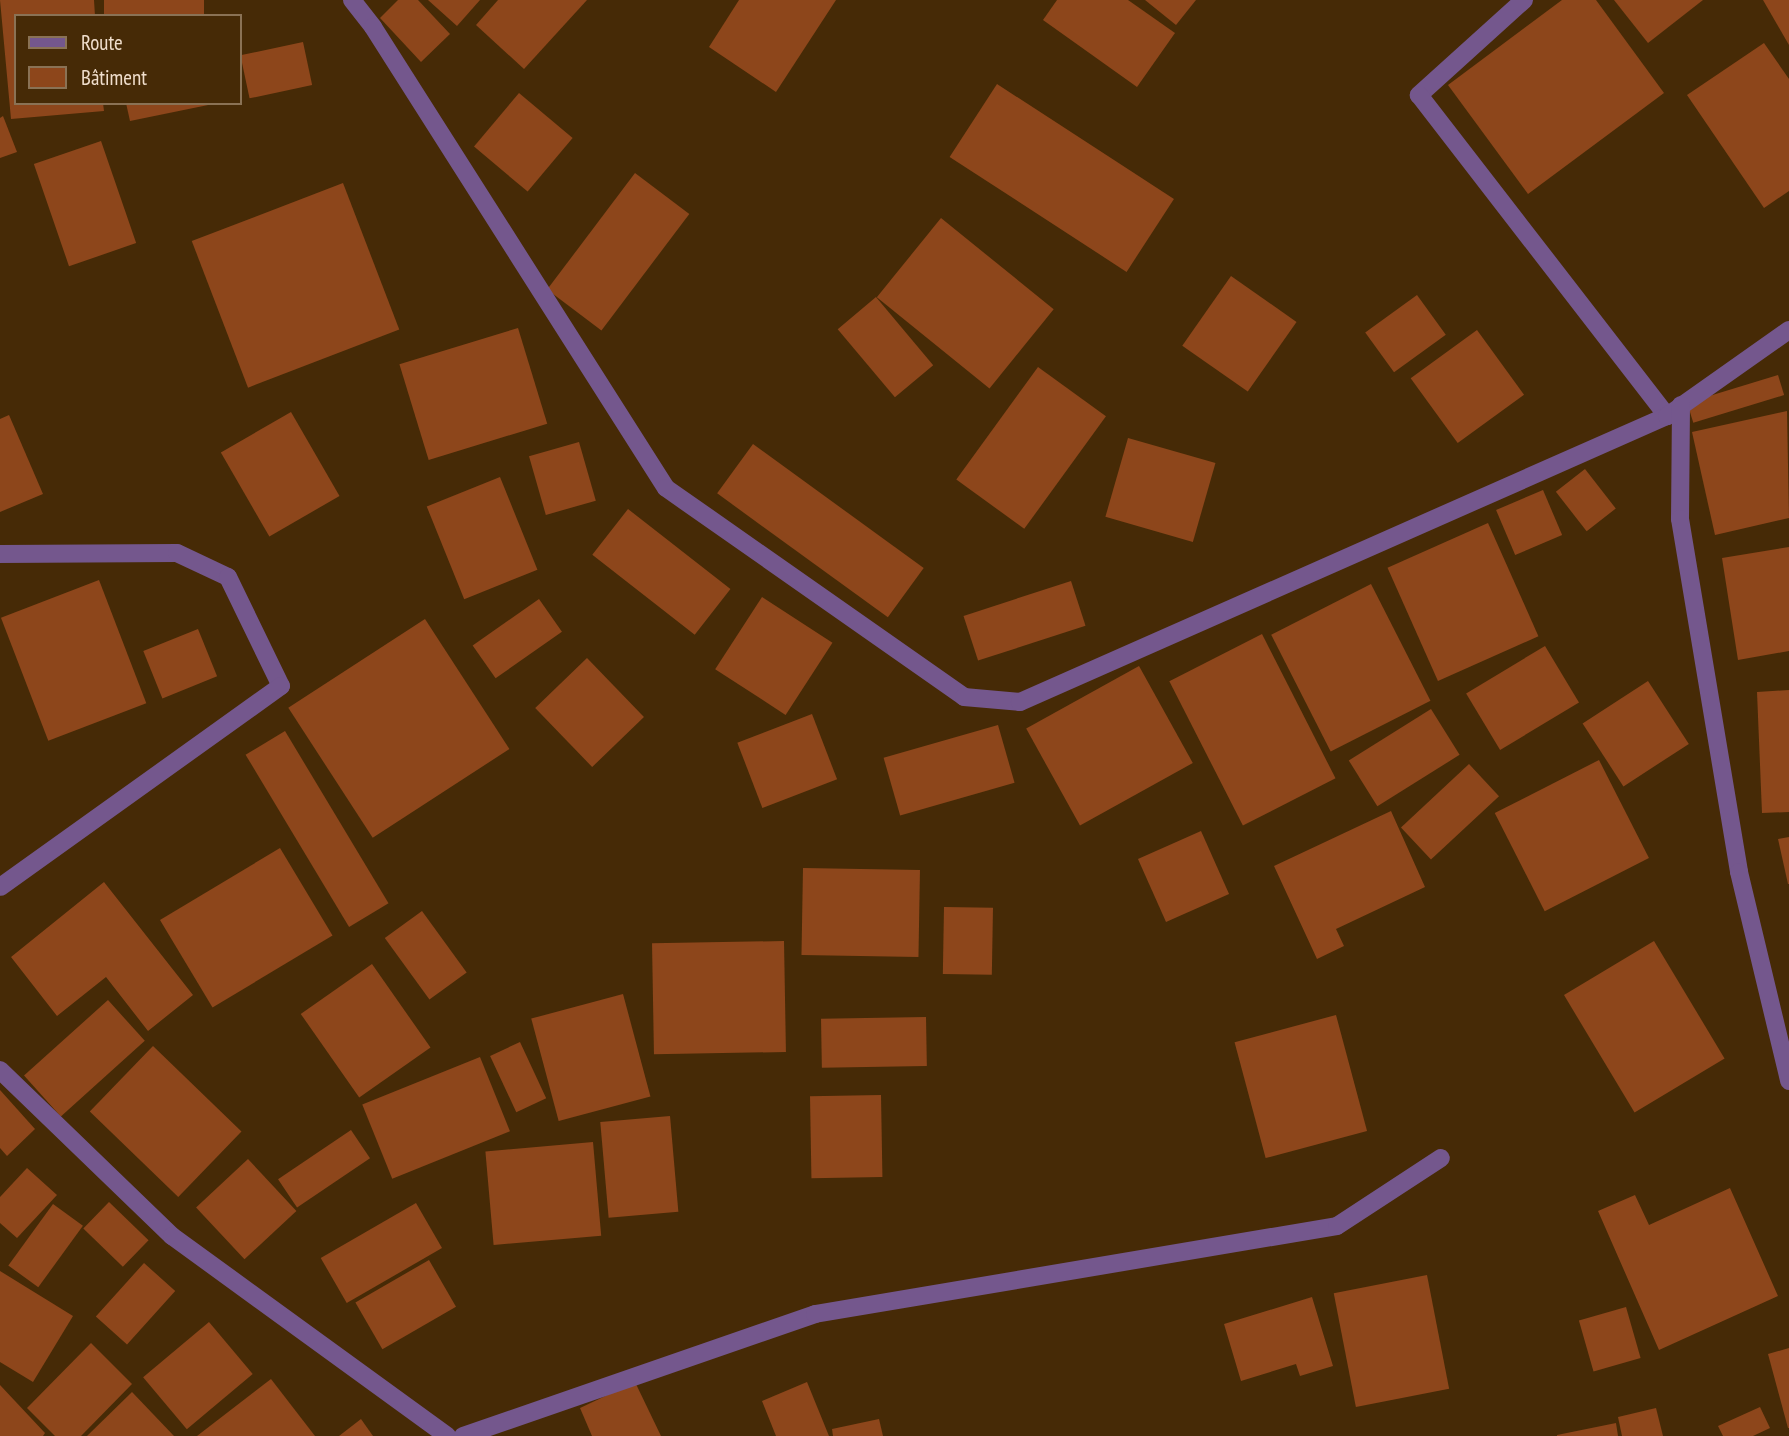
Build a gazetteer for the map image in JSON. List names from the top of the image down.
{
  "legend": ["Route", "Bâtiment"]
}
